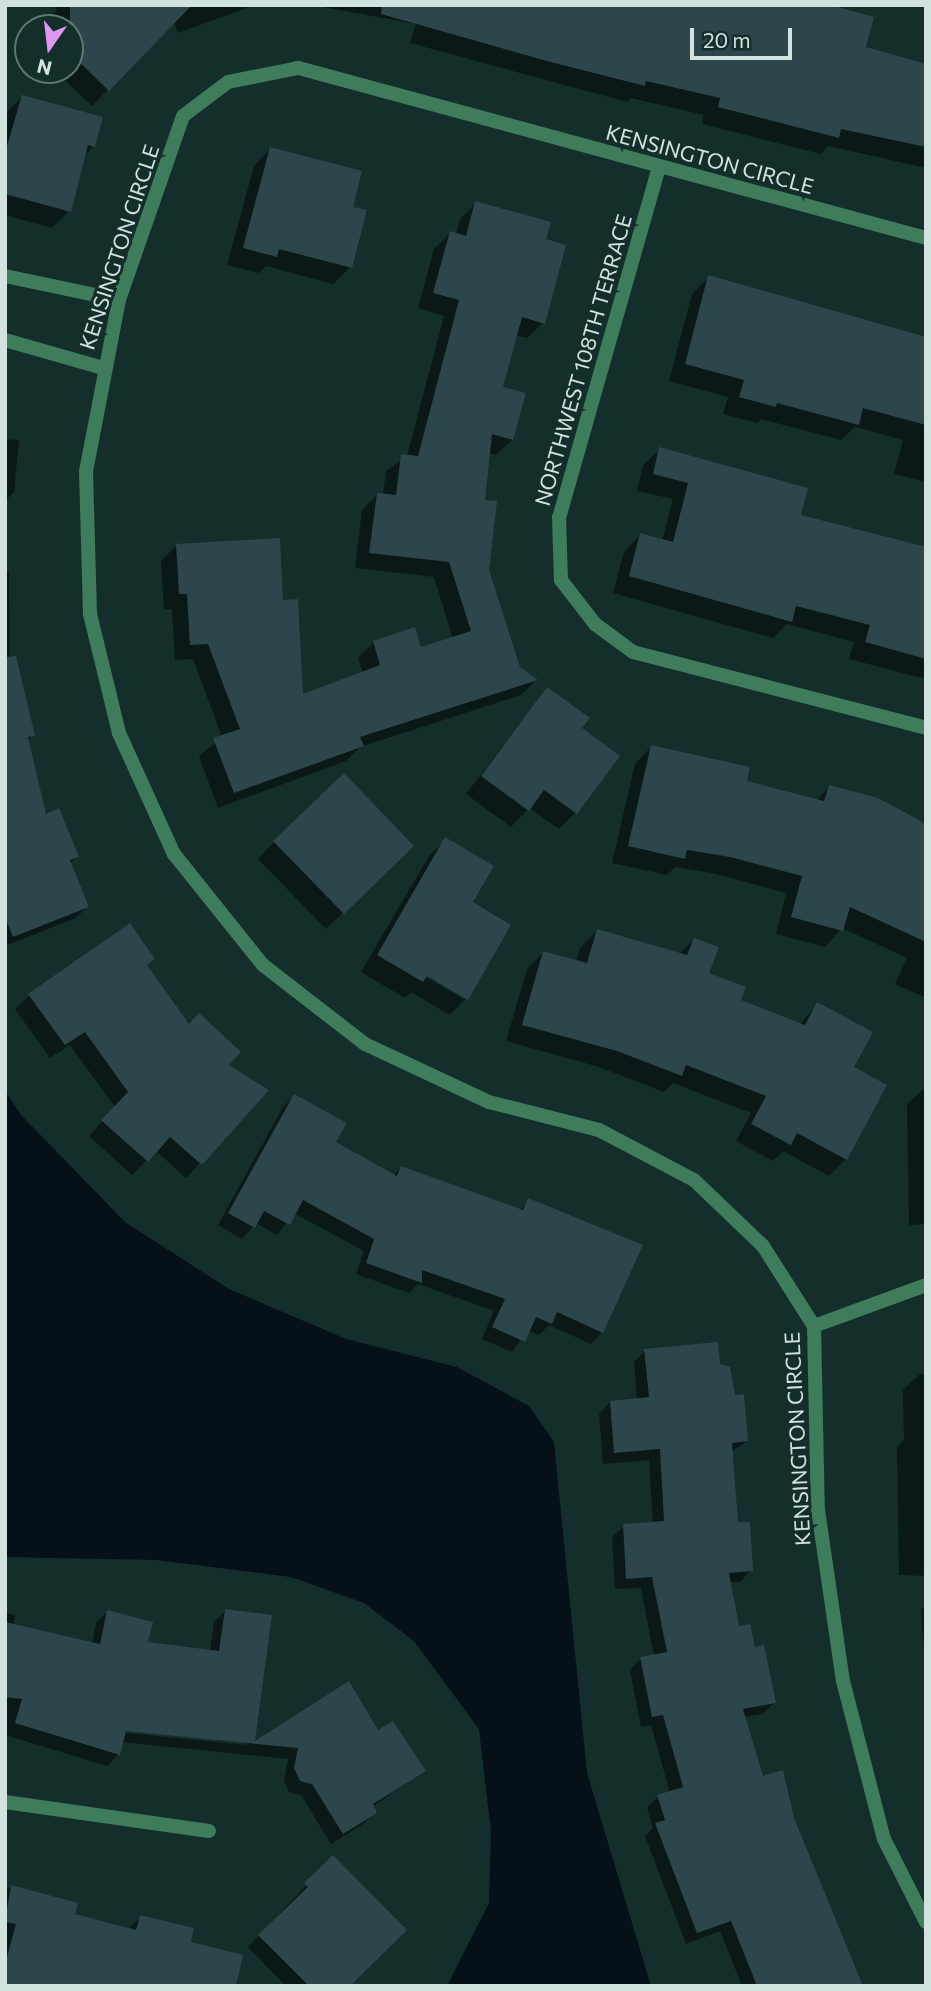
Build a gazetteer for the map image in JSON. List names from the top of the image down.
{
  "streets": {
    "street": ["KENSINGTON CIRCLE", "NORTHWEST 108TH TERRACE"]
  },
  "crossings": [
    ["KENSINGTON CIRCLE", "NORTHWEST 108TH TERRACE"]
  ],
  "scale_bar": "20 m",
  "north": "bottom"
}
